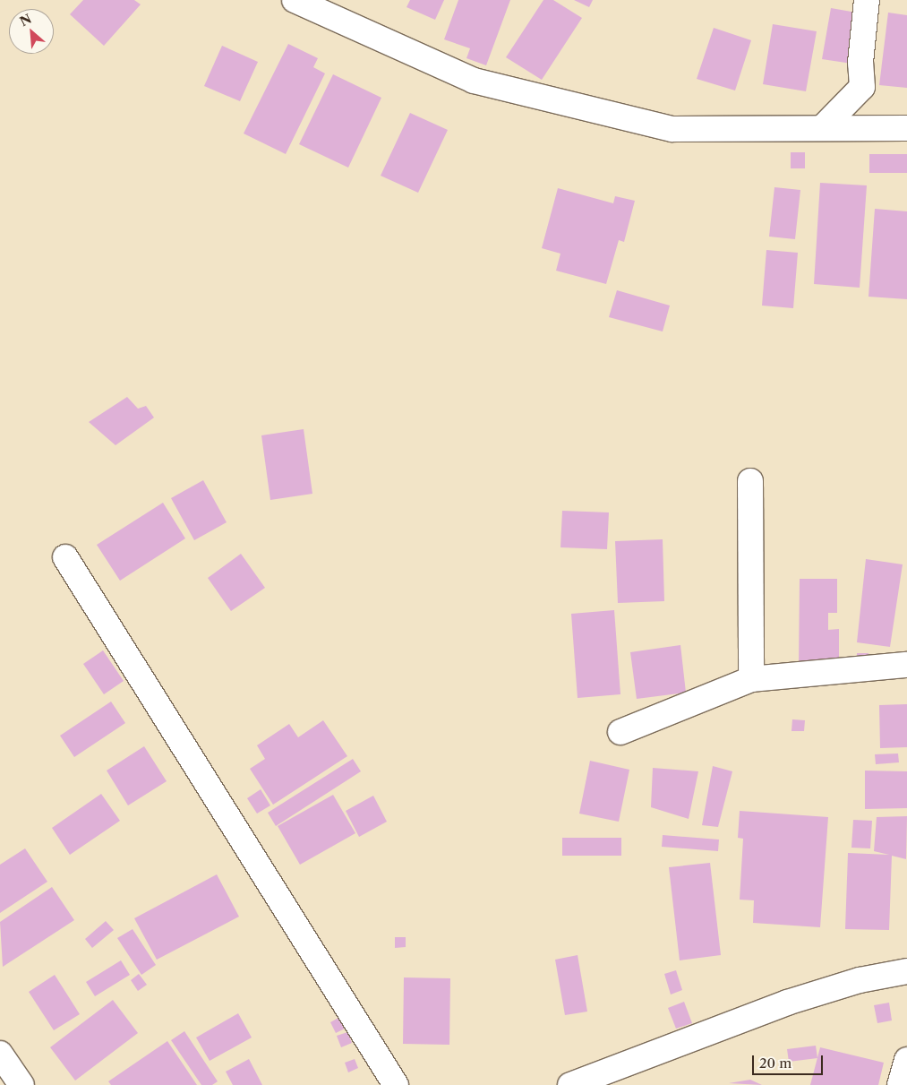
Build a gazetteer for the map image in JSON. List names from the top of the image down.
{
  "scale_bar": "20 m",
  "north": "top left"
}
